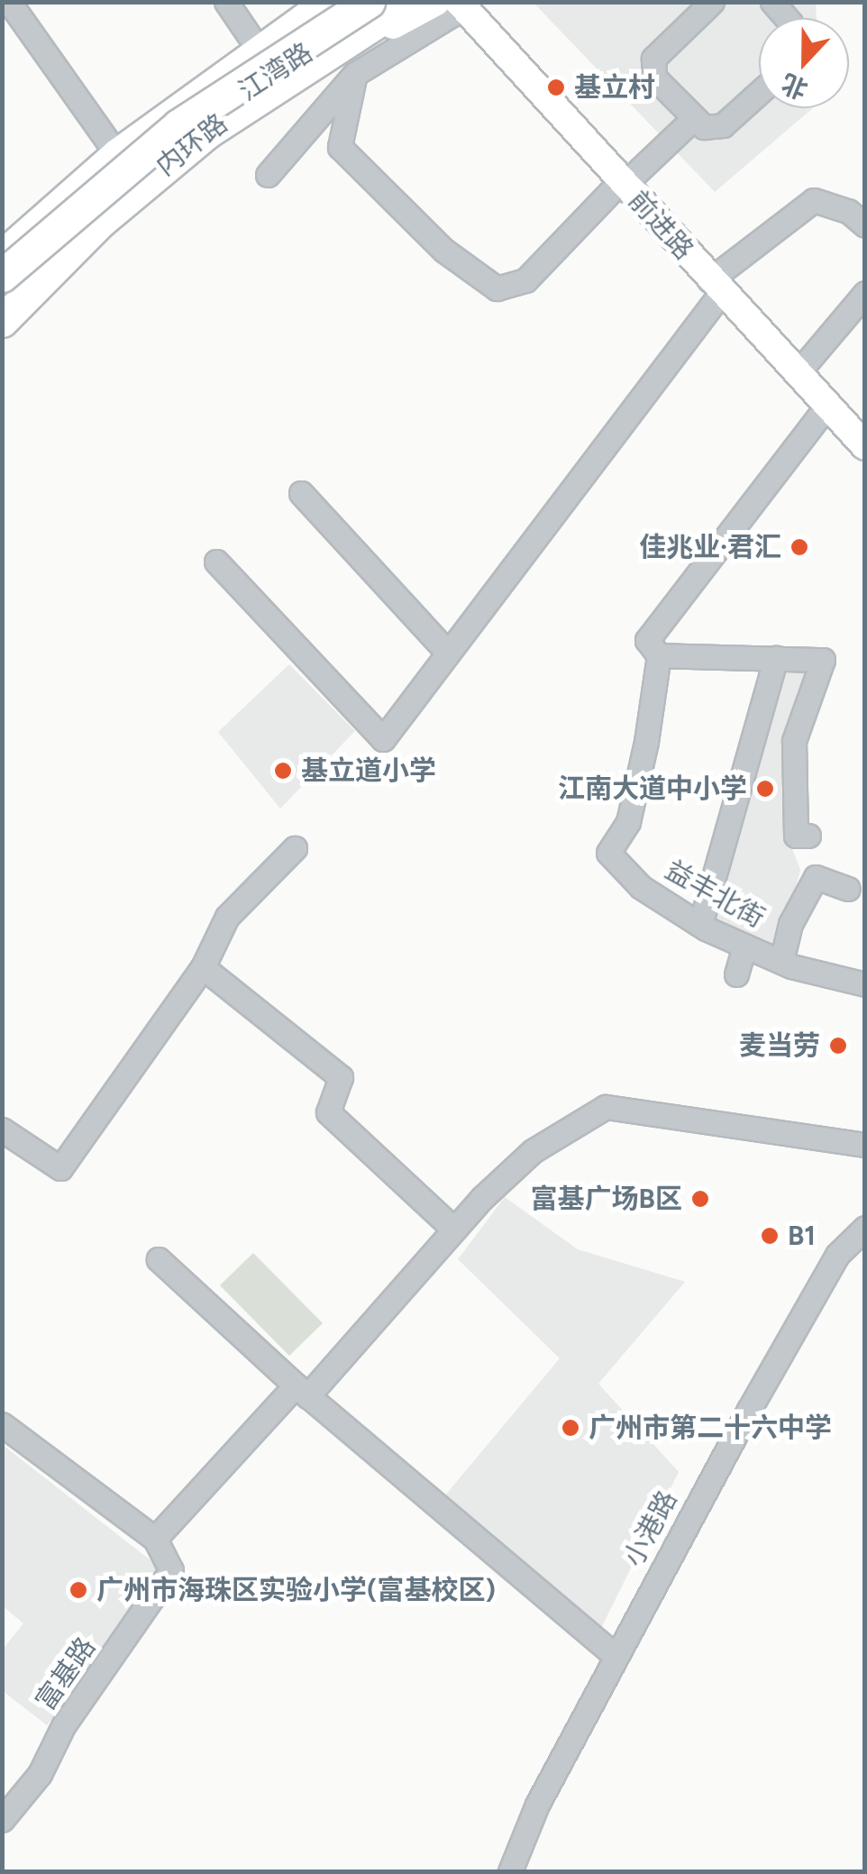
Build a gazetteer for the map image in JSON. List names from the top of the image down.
{
  "streets": {
    "highway": ["内环路"],
    "main road": ["江湾路", "前进路"],
    "street": ["益丰北街", "小港路", "富基路"]
  },
  "places": [
    "基立村",
    "佳兆业·君汇",
    "基立道小学",
    "江南大道中小学",
    "麦当劳",
    "富基广场B区",
    "B1",
    "广州市第二十六中学",
    "广州市海珠区实验小学(富基校区)"
  ],
  "north": "bottom"
}
